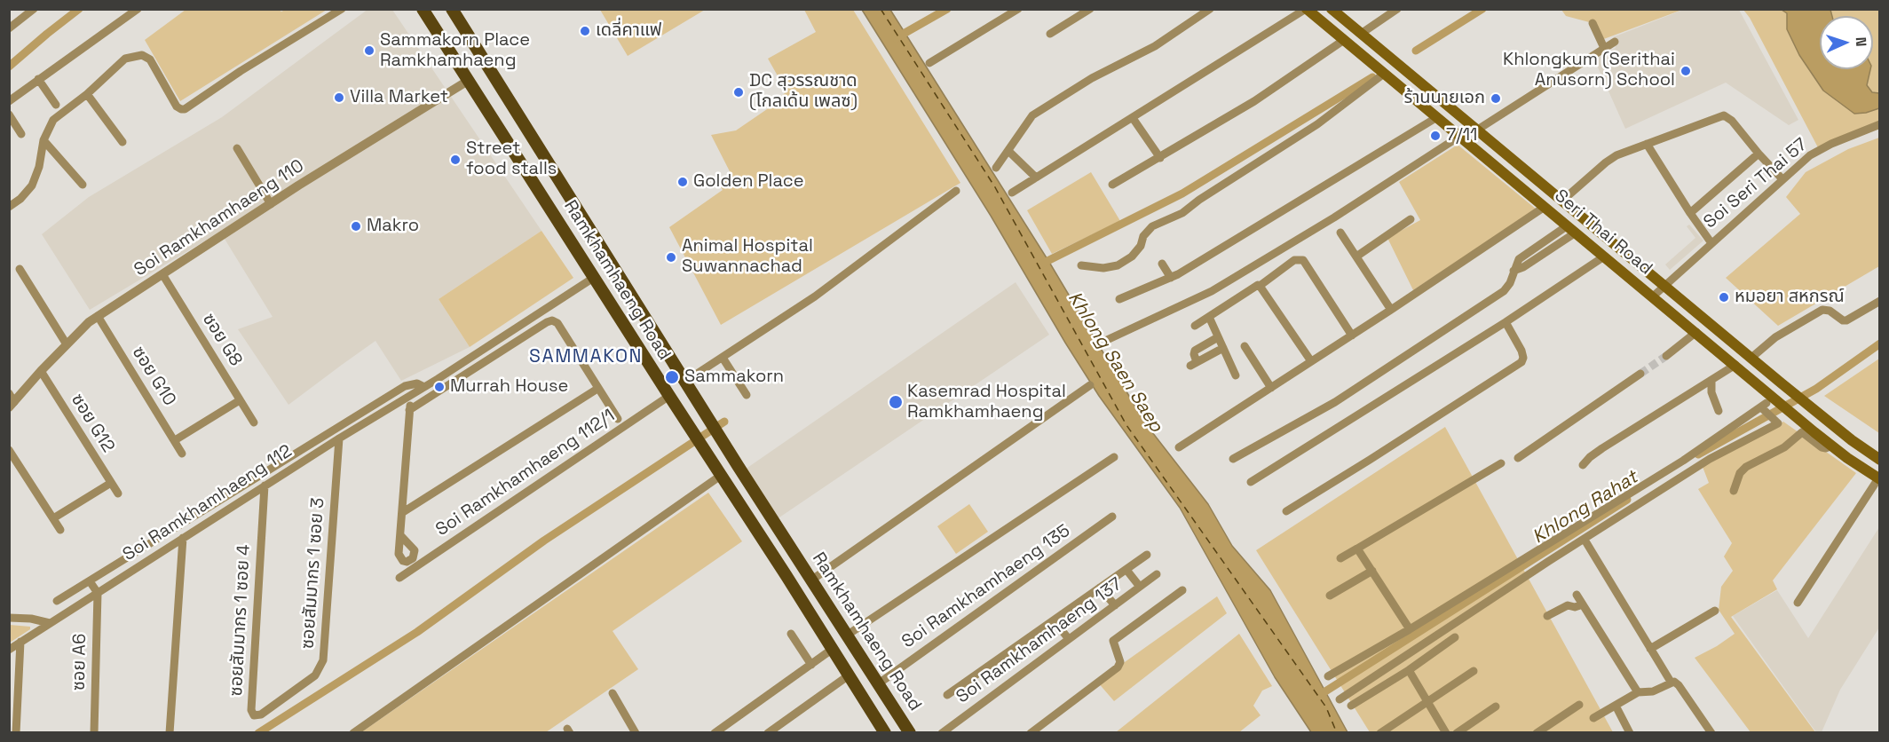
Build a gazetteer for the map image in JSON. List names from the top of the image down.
{
  "streets": {
    "main road": ["Seri Thai Road", "Ramkhamhaeng Road"],
    "street": [
      "Soi Seri Thai 57",
      "Soi Ramkhamhaeng 110",
      "ซอย G8",
      "ซอย G10",
      "ซอย G12",
      "Soi Ramkhamhaeng 112/1",
      "Soi Ramkhamhaeng 112",
      "ซอยสัมมากร 1 ซอย 3",
      "Soi Ramkhamhaeng 135",
      "ซอยสัมมากร 1 ซอย 4",
      "Soi Ramkhamhaeng 137",
      "ซอย A6"
    ]
  },
  "crossings": [
    ["Soi Seri Thai 57", "Seri Thai Road"],
    ["Soi Ramkhamhaeng 110", "Ramkhamhaeng Road"],
    ["Soi Ramkhamhaeng 110", "ซอย G8"],
    ["Soi Ramkhamhaeng 110", "ซอย G10"],
    ["Soi Ramkhamhaeng 110", "ซอย G12"],
    ["Ramkhamhaeng Road", "Soi Ramkhamhaeng 112/1"],
    ["Ramkhamhaeng Road", "Soi Ramkhamhaeng 112"],
    ["Ramkhamhaeng Road", "Soi Ramkhamhaeng 135"],
    ["Soi Ramkhamhaeng 112", "ซอยสัมมากร 1 ซอย 3"],
    ["Soi Ramkhamhaeng 112", "ซอยสัมมากร 1 ซอย 4"],
    ["Soi Ramkhamhaeng 112", "ซอย A6"],
    ["ซอยสัมมากร 1 ซอย 3", "ซอยสัมมากร 1 ซอย 4"]
  ],
  "districts": ["SAMMAKON"],
  "water": ["Khlong Saen Saep", "Khlong Rahat"],
  "places": [
    "เดลี่คาแฟ",
    "Sammakorn Place Ramkhamhaeng",
    "Khlongkum (Serithai Anusorn) School",
    "DC สุวรรณชาด (โกลเด้น เพลซ)",
    "Villa Market",
    "ร้านนายเอก",
    "7/11",
    "Street food stalls",
    "Golden Place",
    "Makro",
    "Animal Hospital Suwannachad",
    "หมอยา สหกรณ์",
    "Sammakorn",
    "Murrah House",
    "Kasemrad Hospital Ramkhamhaeng"
  ],
  "north": "right"
}
